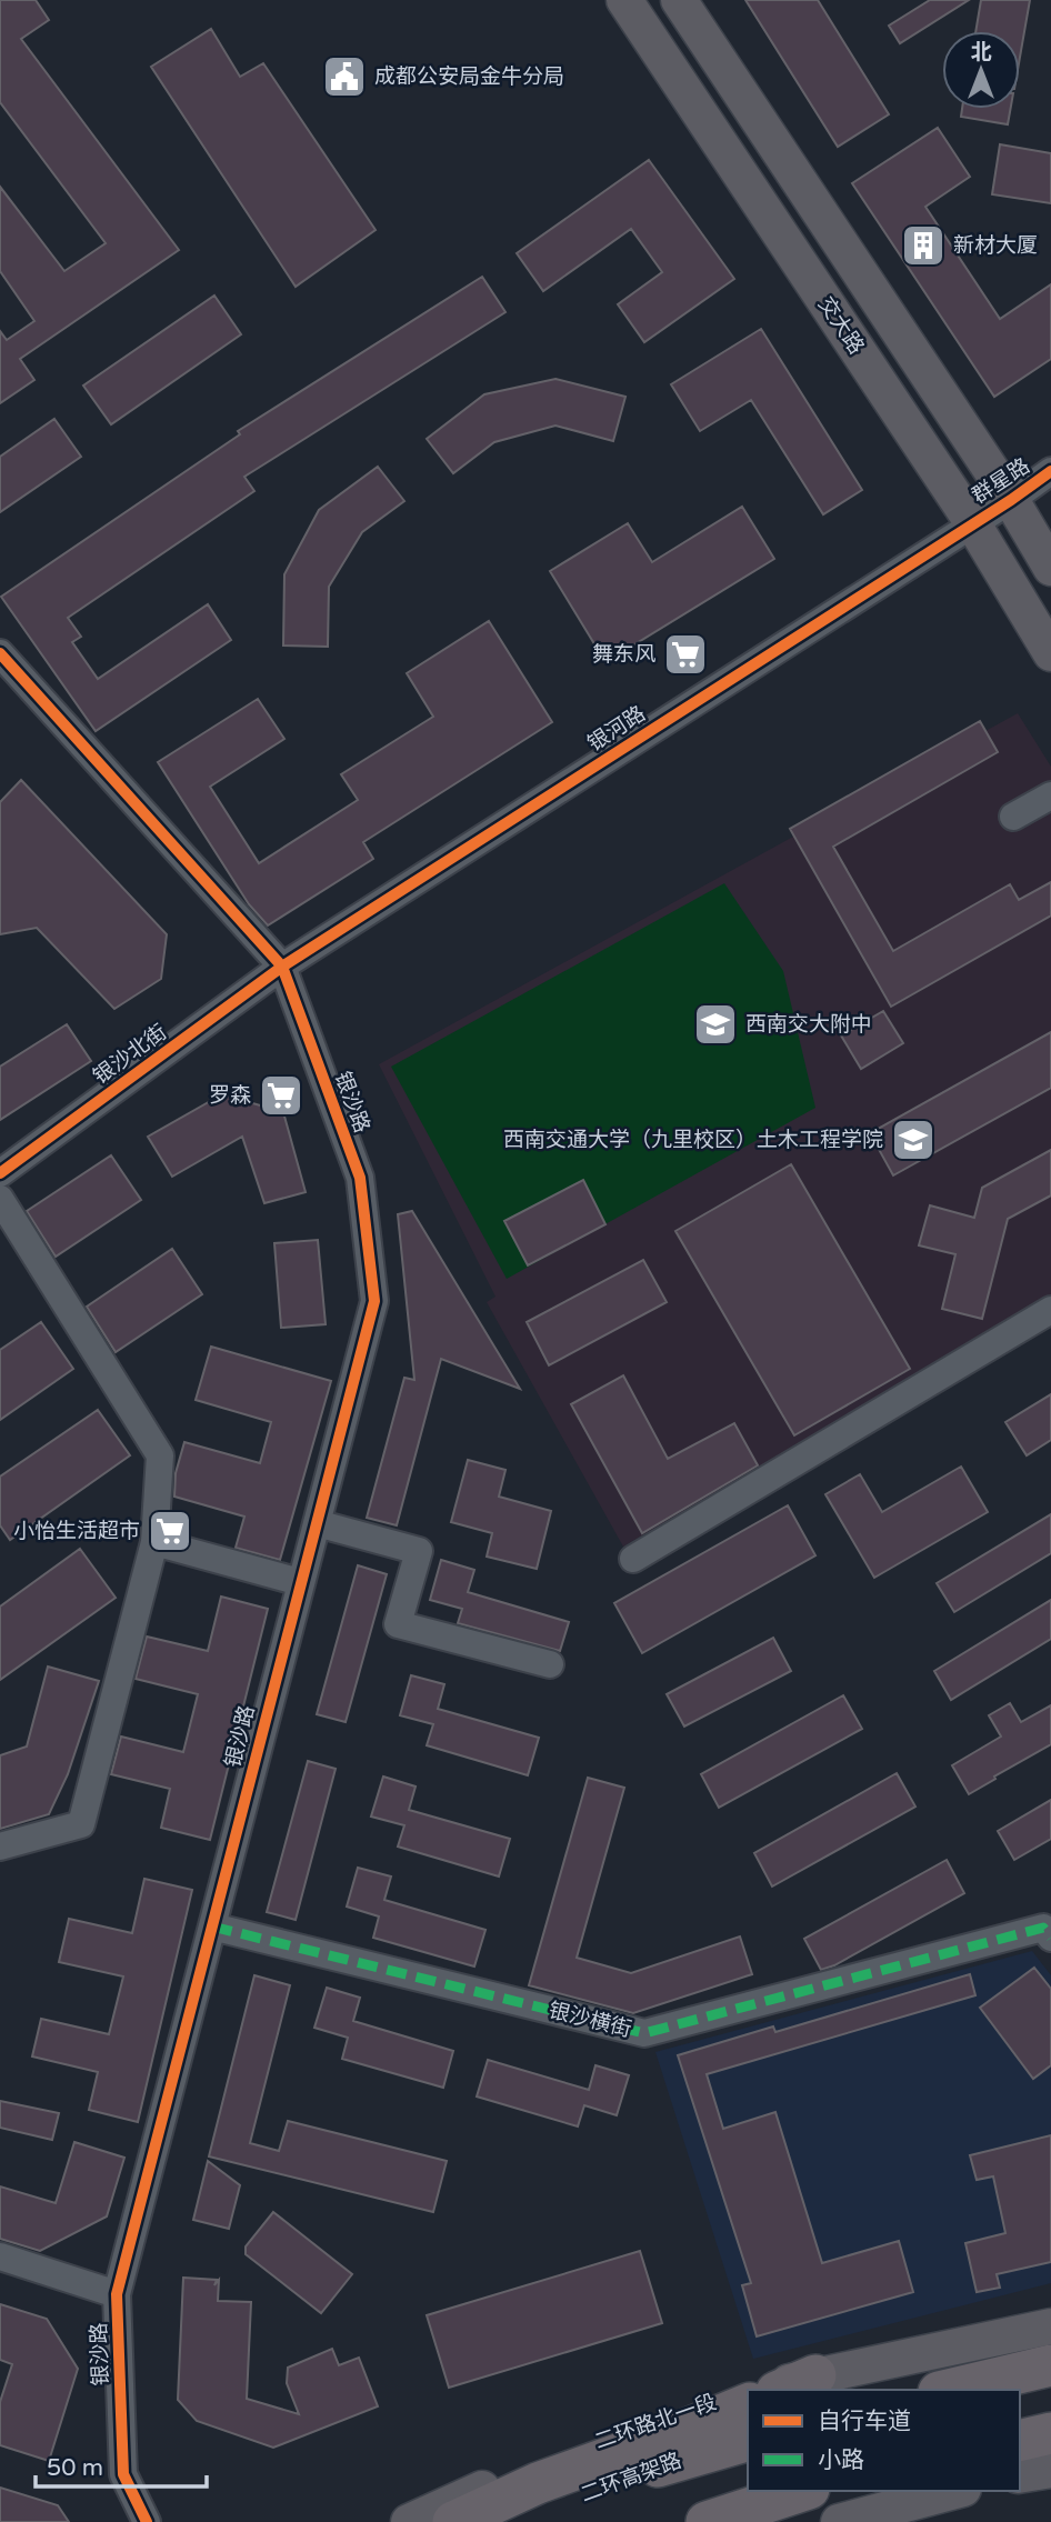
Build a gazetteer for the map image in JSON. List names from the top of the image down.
{
  "streets": {
    "highway": ["二环高架路"],
    "main road": ["交大路", "二环路北一段"],
    "street": [
      "群星路",
      "银河路",
      "银沙北街",
      "银沙路",
      "银沙横街"
    ]
  },
  "crossings": [
    ["交大路", "群星路"],
    ["交大路", "银河路"],
    ["群星路", "银河路"],
    ["银河路", "银沙北街"],
    ["银河路", "银沙路"],
    ["银沙北街", "银沙路"],
    ["银沙路", "银沙横街"]
  ],
  "places": {
    "public building": ["成都公安局金牛分局"],
    "building": ["新材大厦"],
    "supermarket": ["舞东风", "罗森", "小怡生活超市"],
    "school or university": ["西南交大附中", "西南交通大学（九里校区）土木工程学院"]
  },
  "legend": ["自行车道", "小路"],
  "scale_bar": "50 m",
  "north": "top"
}
